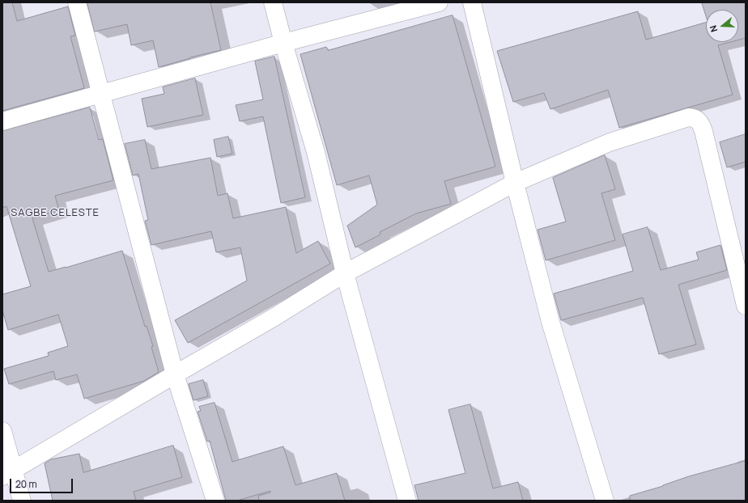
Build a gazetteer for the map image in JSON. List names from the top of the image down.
{
  "districts": ["SAGBE CELESTE"],
  "scale_bar": "20 m",
  "north": "left"
}
